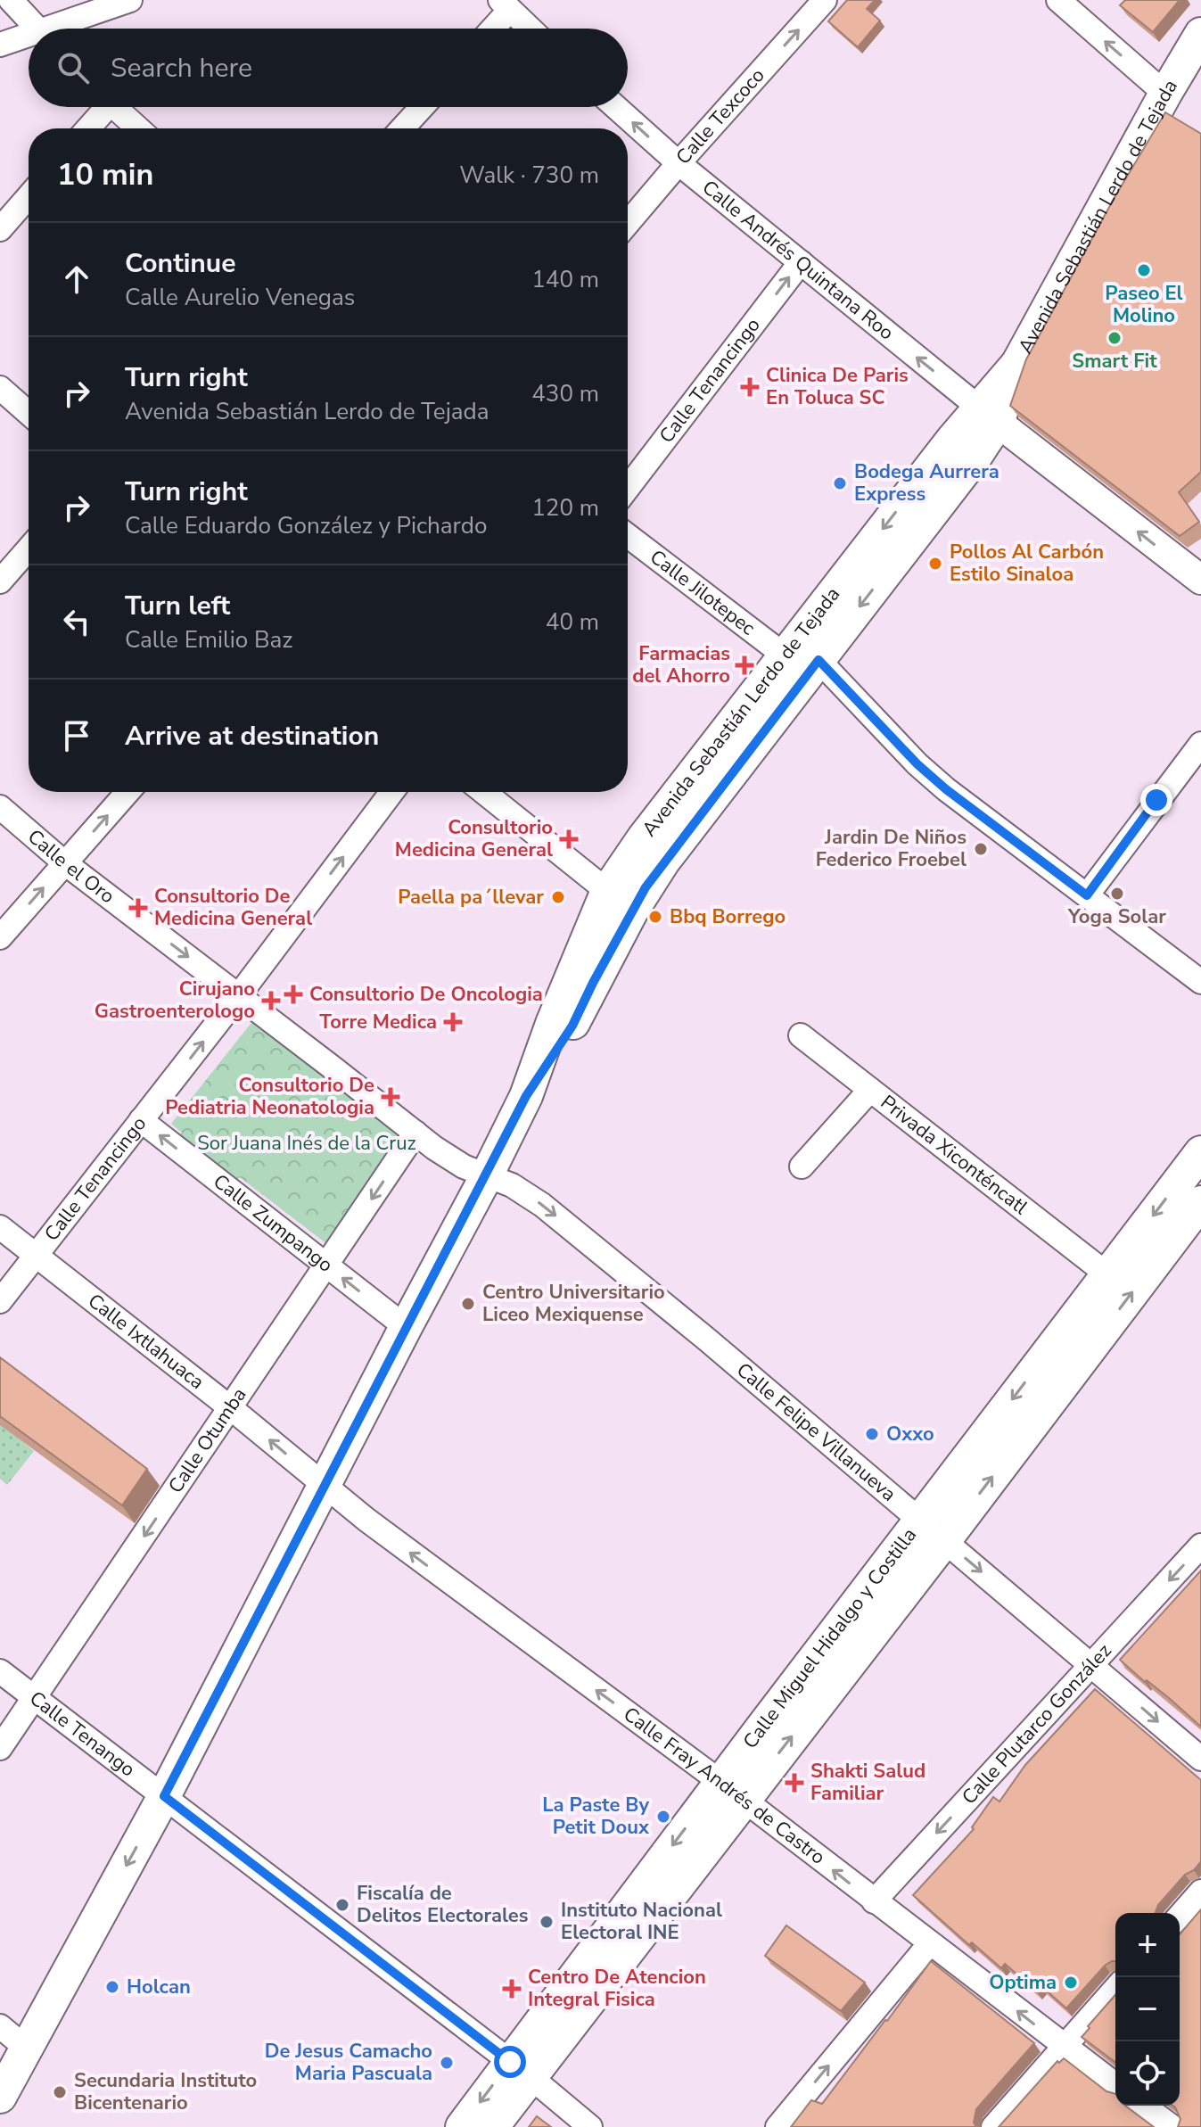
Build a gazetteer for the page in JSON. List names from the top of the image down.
{
  "streets": {
    "main road": ["Avenida Sebastián Lerdo de Tejada", "Calle Miguel Hidalgo y Costilla"],
    "street": [
      "Calle Texcoco",
      "Calle Andrés Quintana Roo",
      "Calle Tenancingo",
      "Calle Jilotepec",
      "Calle el Oro",
      "Privada Xiconténcatl",
      "Calle Zumpango",
      "Calle Ixtlahuaca",
      "Calle Felipe Villanueva",
      "Calle Otumba",
      "Calle Plutarco González",
      "Calle Tenango",
      "Calle Fray Andrés de Castro"
    ]
  },
  "crossings": [
    ["Calle Texcoco", "Calle Andrés Quintana Roo"],
    ["Avenida Sebastián Lerdo de Tejada", "Calle Andrés Quintana Roo"],
    ["Avenida Sebastián Lerdo de Tejada", "Calle Jilotepec"],
    ["Avenida Sebastián Lerdo de Tejada", "Calle el Oro"],
    ["Avenida Sebastián Lerdo de Tejada", "Calle Zumpango"],
    ["Avenida Sebastián Lerdo de Tejada", "Calle Ixtlahuaca"],
    ["Avenida Sebastián Lerdo de Tejada", "Calle Felipe Villanueva"],
    ["Avenida Sebastián Lerdo de Tejada", "Calle Tenango"],
    ["Avenida Sebastián Lerdo de Tejada", "Calle Fray Andrés de Castro"],
    ["Calle Andrés Quintana Roo", "Calle Tenancingo"],
    ["Calle Tenancingo", "Calle el Oro"],
    ["Calle Tenancingo", "Calle Zumpango"],
    ["Calle Tenancingo", "Calle Ixtlahuaca"],
    ["Calle el Oro", "Calle Felipe Villanueva"],
    ["Calle el Oro", "Calle Otumba"],
    ["Privada Xiconténcatl", "Calle Miguel Hidalgo y Costilla"],
    ["Calle Zumpango", "Calle Otumba"],
    ["Calle Ixtlahuaca", "Calle Otumba"],
    ["Calle Ixtlahuaca", "Calle Fray Andrés de Castro"],
    ["Calle Felipe Villanueva", "Calle Miguel Hidalgo y Costilla"],
    ["Calle Felipe Villanueva", "Calle Plutarco González"],
    ["Calle Otumba", "Calle Tenango"],
    ["Calle Miguel Hidalgo y Costilla", "Calle Tenango"],
    ["Calle Miguel Hidalgo y Costilla", "Calle Fray Andrés de Castro"],
    ["Calle Plutarco González", "Calle Fray Andrés de Castro"]
  ],
  "one_way": [
    "Calle Texcoco",
    "Calle Andrés Quintana Roo",
    "Calle Tenancingo",
    "Calle el Oro",
    "Calle Zumpango",
    "Calle Felipe Villanueva",
    "Calle Otumba",
    "Calle Plutarco González",
    "Calle Fray Andrés de Castro"
  ],
  "parks": ["Sor Juana Inés de la Cruz"],
  "places": {
    "other": [
      "Paseo El Molino",
      "Smart Fit",
      "Bodega Aurrera Express",
      "Pollos Al Carbón Estilo Sinaloa",
      "Jardin De Niños Federico Froebel",
      "Yoga Solar",
      "Paella pa´llevar",
      "Bbq Borrego",
      "Centro Universitario Liceo Mexiquense",
      "Oxxo",
      "La Paste By Petit Doux",
      "Fiscalía de Delitos Electorales",
      "Instituto Nacional Electoral INE",
      "Optima",
      "Holcan",
      "De Jesus Camacho Maria Pascuala",
      "Secundaria Instituto Bicentenario"
    ],
    "health": [
      "Clinica De Paris En Toluca SC",
      "Farmacias del Ahorro",
      "Consultorio Medicina General",
      "Consultorio De Medicina General",
      "Consultorio De Oncologia",
      "Cirujano Gastroenterologo",
      "Torre Medica",
      "Consultorio De Pediatria Neonatologia",
      "Shakti Salud Familiar",
      "Centro De Atencion Integral Fisica"
    ]
  },
  "page": {
    "search": "Search here",
    "heading": ["10 min", "Walk · 730 m"],
    "list": [
      ["Continue", "Calle Aurelio Venegas", "140 m"],
      ["Turn right", "Avenida Sebastián Lerdo de Tejada", "430 m"],
      ["Turn right", "Calle Eduardo González y Pichardo", "120 m"],
      ["Turn left", "Calle Emilio Baz", "40 m"],
      "Arrive at destination"
    ],
    "map_buttons": ["+", "−"]
  }
}
